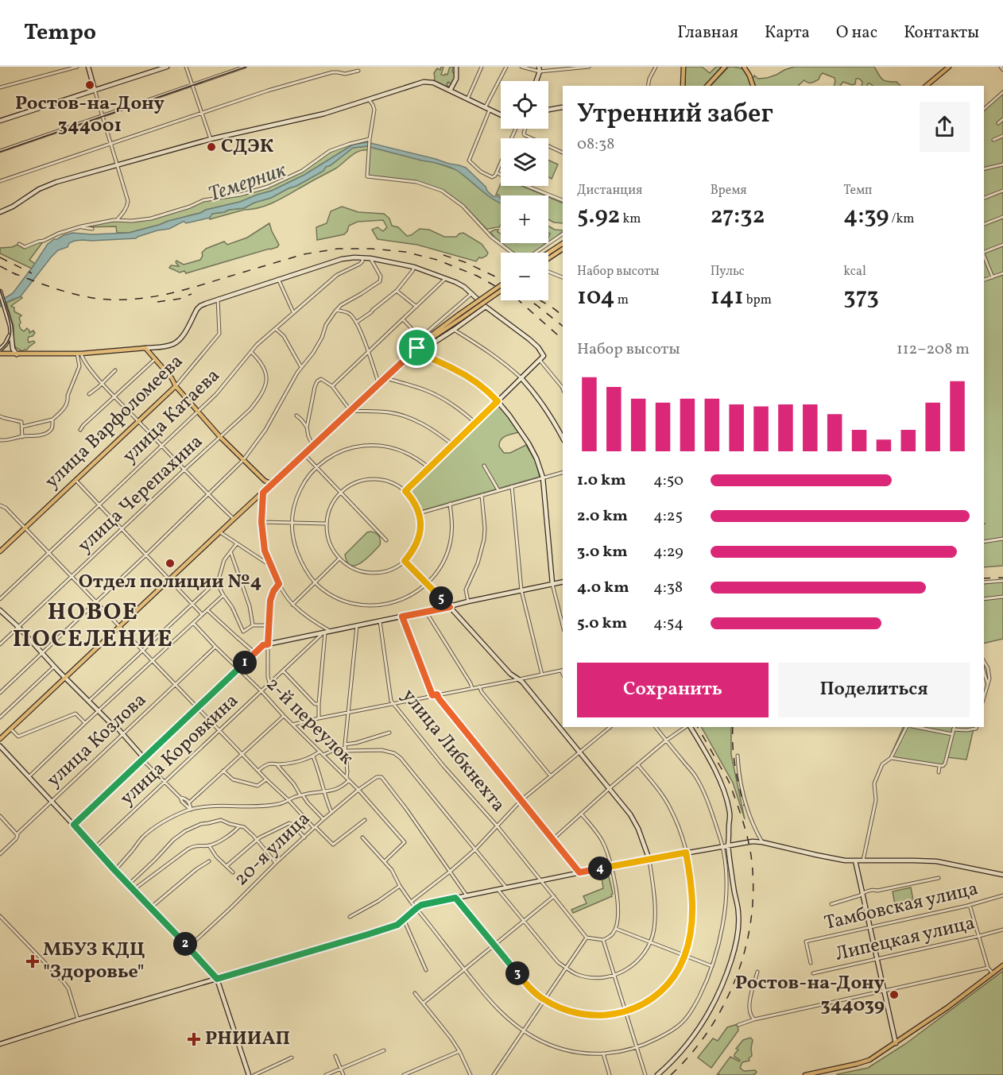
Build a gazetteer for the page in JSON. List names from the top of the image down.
{
  "streets": {
    "main road": ["улица Варфоломеева"],
    "street": [
      "улица Катаева",
      "улица Черепахина",
      "2-й переулок",
      "улица Козлова",
      "улица Коровкина",
      "улица Либкнехта",
      "20-я улица",
      "Тамбовская улица",
      "Липецкая улица"
    ]
  },
  "crossings": [
    ["улица Катаева", "улица Черепахина"],
    ["2-й переулок", "улица Козлова"],
    ["2-й переулок", "улица Коровкина"],
    ["2-й переулок", "20-я улица"]
  ],
  "districts": ["НОВОЕ ПОСЕЛЕНИЕ"],
  "water": ["Темерник"],
  "places": {
    "other": [
      "Ростов-на-Дону 344001",
      "СДЭК",
      "Отдел полиции №4",
      "Ростов-на-Дону 344039"
    ],
    "health": ["МБУЗ КДЦ \"Здоровье\"", "РНИИАП"]
  },
  "page": {
    "header": "Tempo",
    "nav": [
      "Главная",
      "Карта",
      "О нас",
      "Контакты"
    ],
    "map_buttons": ["+", "−"],
    "heading": ["Утренний забег", "08:38"],
    "stats": [
      ["Дистанция", "5.92 km"],
      ["Время", "27:32"],
      ["Темп", "4:39 /km"],
      ["Набор высоты", "104 m"],
      ["Пульс", "141 bpm"],
      ["kcal", "373"]
    ],
    "chart": ["Набор высоты", "112–208 m"],
    "list": [
      {
        "name": "1.0 km",
        "note": "4:50"
      },
      {
        "name": "2.0 km",
        "note": "4:25"
      },
      {
        "name": "3.0 km",
        "note": "4:29"
      },
      {
        "name": "4.0 km",
        "note": "4:38"
      },
      {
        "name": "5.0 km",
        "note": "4:54"
      }
    ],
    "pins": [
      "5",
      "1",
      "4",
      "2",
      "3"
    ],
    "buttons": ["Сохранить", "Поделиться"]
  }
}
